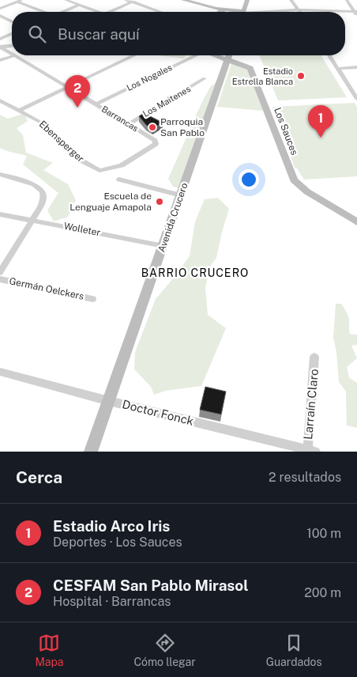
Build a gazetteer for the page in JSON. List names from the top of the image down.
{
  "streets": {
    "main road": ["Los Sauces", "Avenida Crucero"],
    "street": [
      "Los Nogales",
      "Los Maitenes",
      "Barrancas",
      "Ebensperger",
      "Wolleter",
      "Germán Oelckers",
      "Larraín Claro",
      "Doctor Fonck"
    ]
  },
  "crossings": [
    ["Los Nogales", "Barrancas"],
    ["Los Maitenes", "Barrancas"],
    ["Barrancas", "Ebensperger"],
    ["Los Sauces", "Avenida Crucero"],
    ["Avenida Crucero", "Wolleter"],
    ["Avenida Crucero", "Doctor Fonck"],
    ["Larraín Claro", "Doctor Fonck"]
  ],
  "districts": ["BARRIO CRUCERO"],
  "places": ["Estadio Estrella Blanca", "Parroquia San Pablo", "Escuela de Lenguaje Amapola"],
  "page": {
    "search": "Buscar aquí",
    "pins": ["2", "1"],
    "heading": ["Cerca", "2 resultados"],
    "list": [
      {
        "mark": "1",
        "name": "Estadio Arco Iris",
        "note": "Deportes · Los Sauces",
        "value": "100 m"
      },
      {
        "mark": "2",
        "name": "CESFAM San Pablo Mirasol",
        "note": "Hospital · Barrancas",
        "value": "200 m"
      }
    ],
    "nav": ["Mapa", "Cómo llegar", "Guardados"]
  }
}
